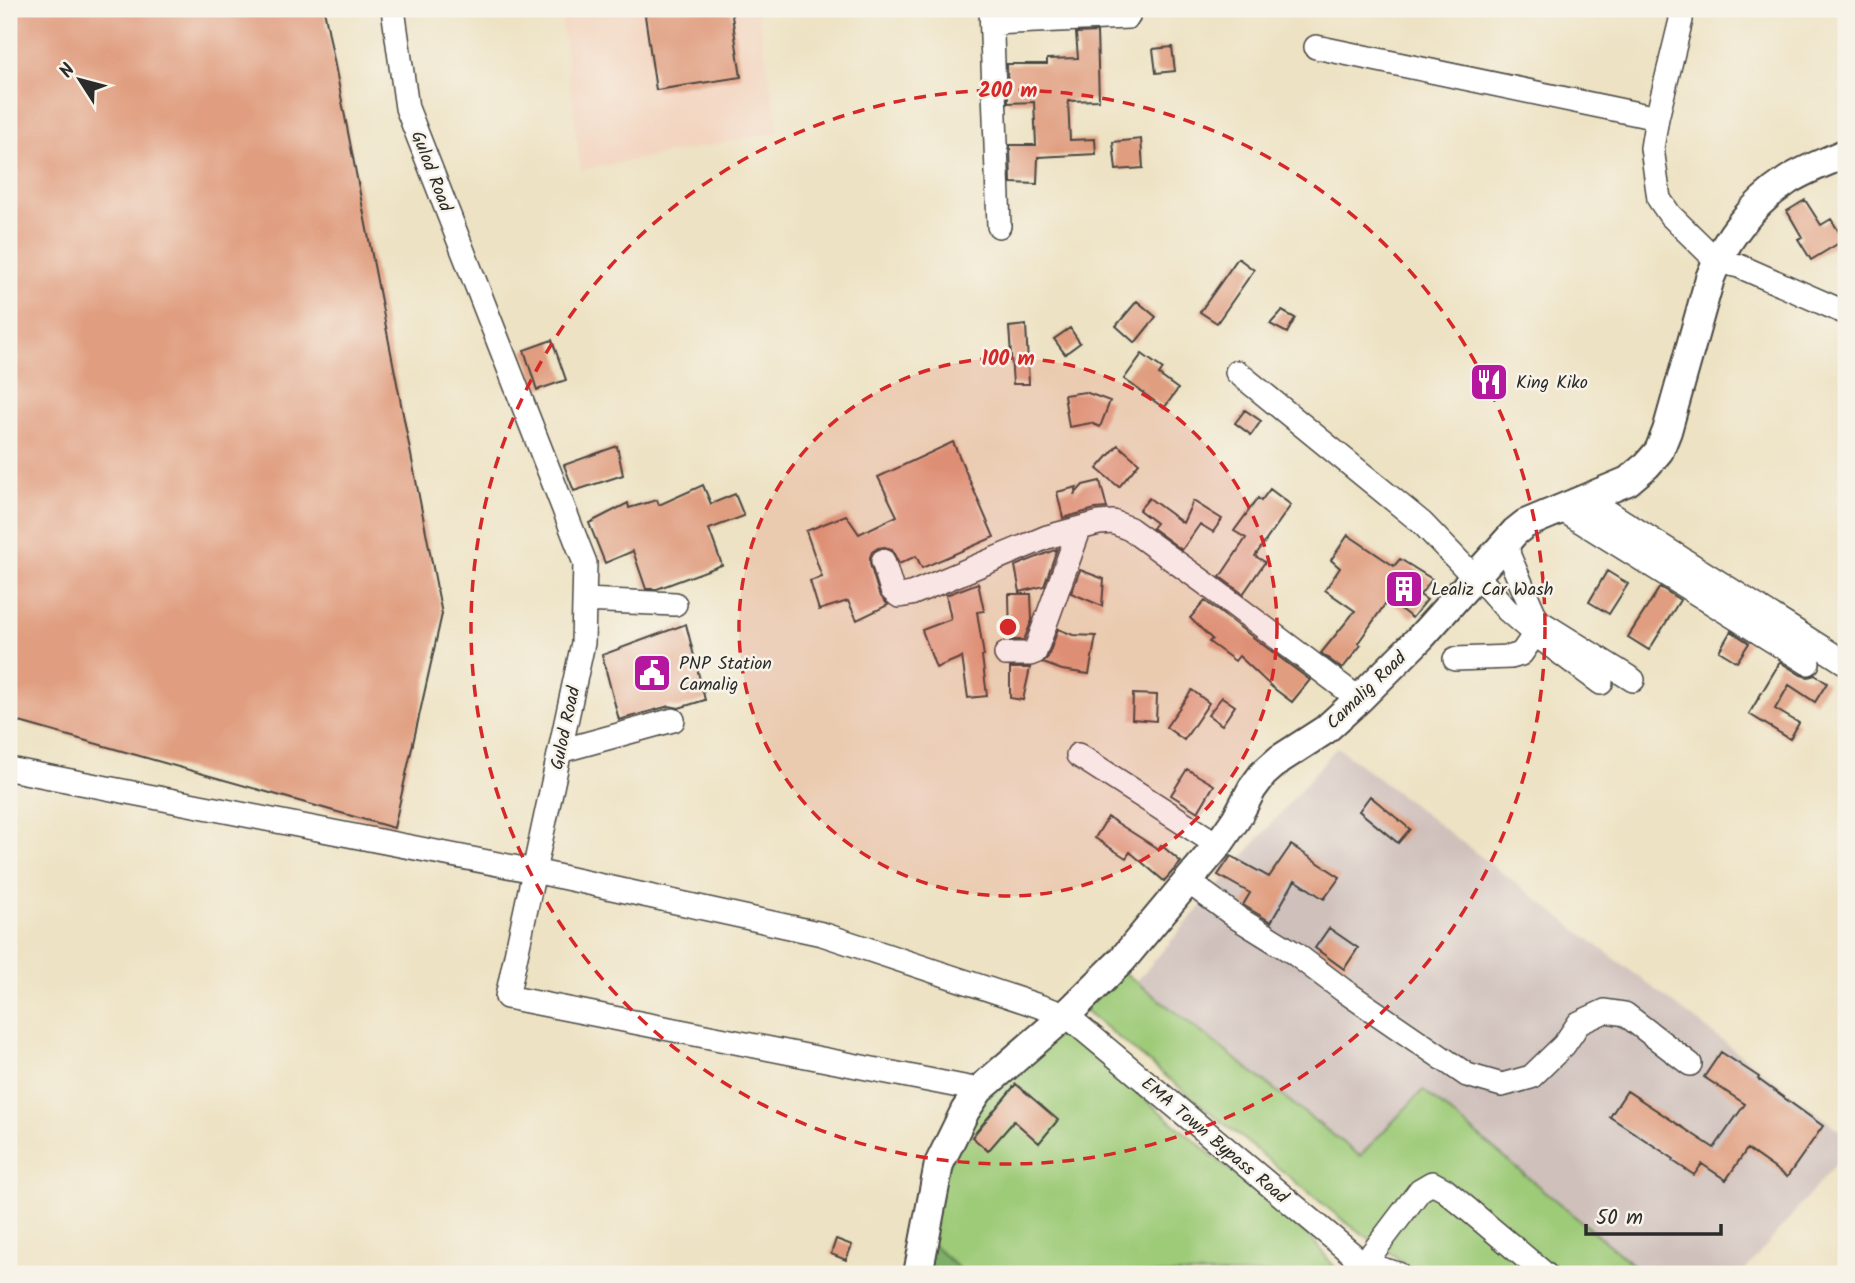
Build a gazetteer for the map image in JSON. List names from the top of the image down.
{
  "streets": {
    "main road": ["Camalig Road"],
    "street": ["Gulod Road", "EMA Town Bypass Road"]
  },
  "crossings": [
    ["Gulod Road", "Camalig Road"],
    ["Camalig Road", "EMA Town Bypass Road"]
  ],
  "places": {
    "restaurant": ["King Kiko"],
    "building": ["Lealiz Car Wash"],
    "public building": ["PNP Station Camalig"]
  },
  "scale_bar": "50 m",
  "north": "top left",
  "rings": ["200 m", "100 m"]
}
